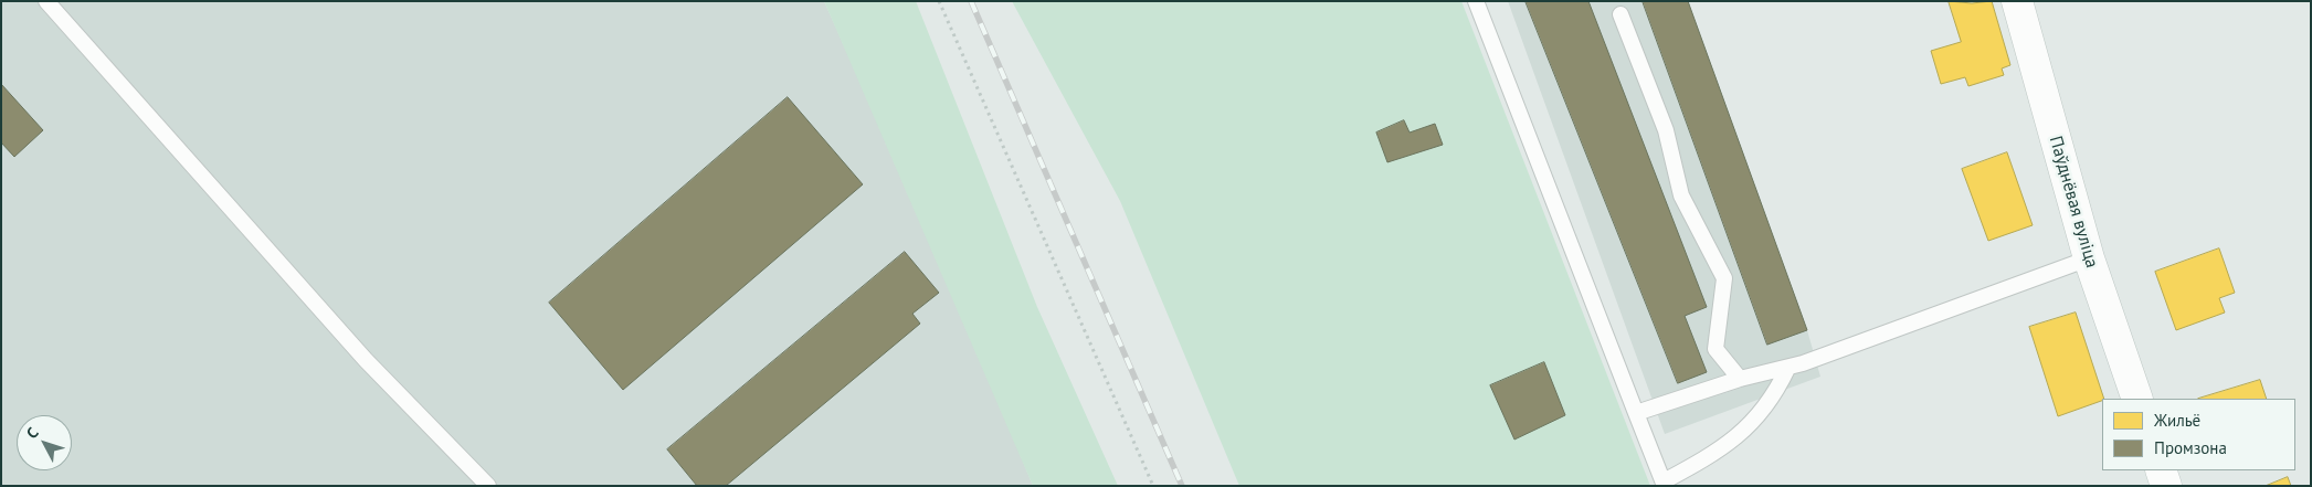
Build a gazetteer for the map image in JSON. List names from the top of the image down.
{
  "streets": {
    "street": ["Паўднёвая вуліца"]
  },
  "legend": ["Жильё", "Промзона"],
  "north": "top left"
}
